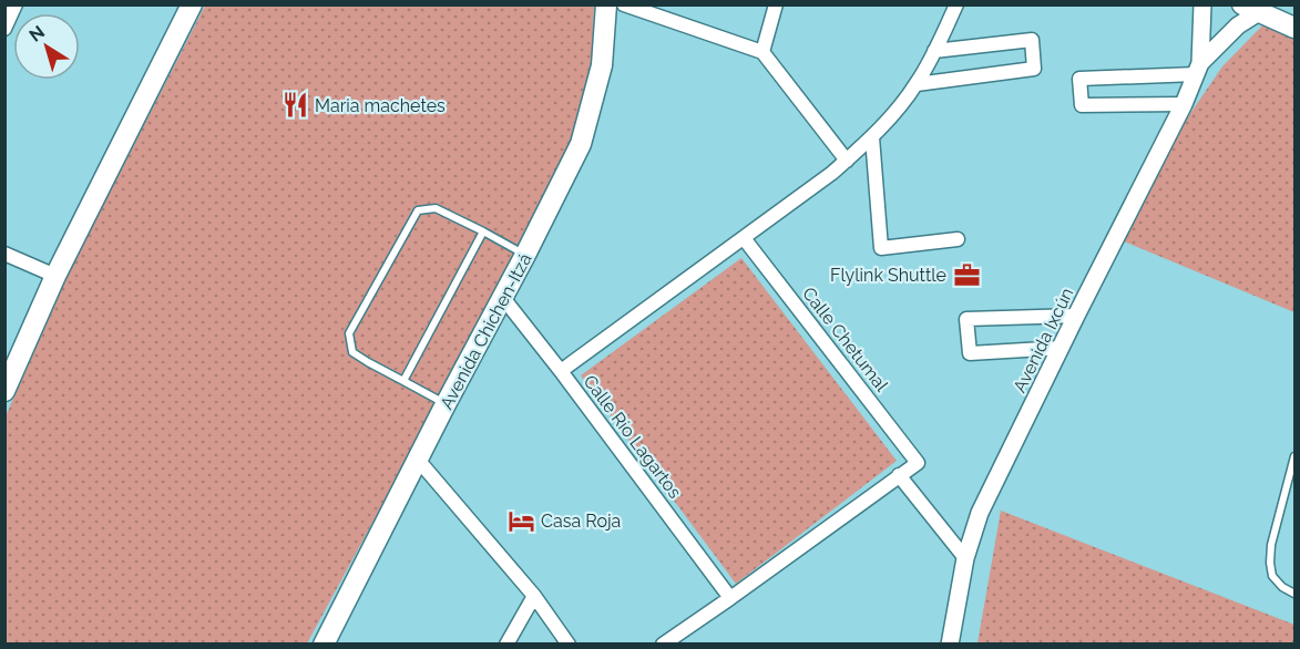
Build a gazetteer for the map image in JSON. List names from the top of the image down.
{
  "streets": {
    "main road": ["Avenida Chichen-Itzá"],
    "street": ["Calle Chetumal", "Avenida Ixcún", "Calle Río Lagartos"]
  },
  "crossings": [
    ["Avenida Chichen-Itzá", "Calle Río Lagartos"]
  ],
  "places": {
    "restaurant": ["Maria machetes"],
    "office": ["Flylink Shuttle"],
    "hotel": ["Casa Roja"]
  },
  "north": "top left"
}
